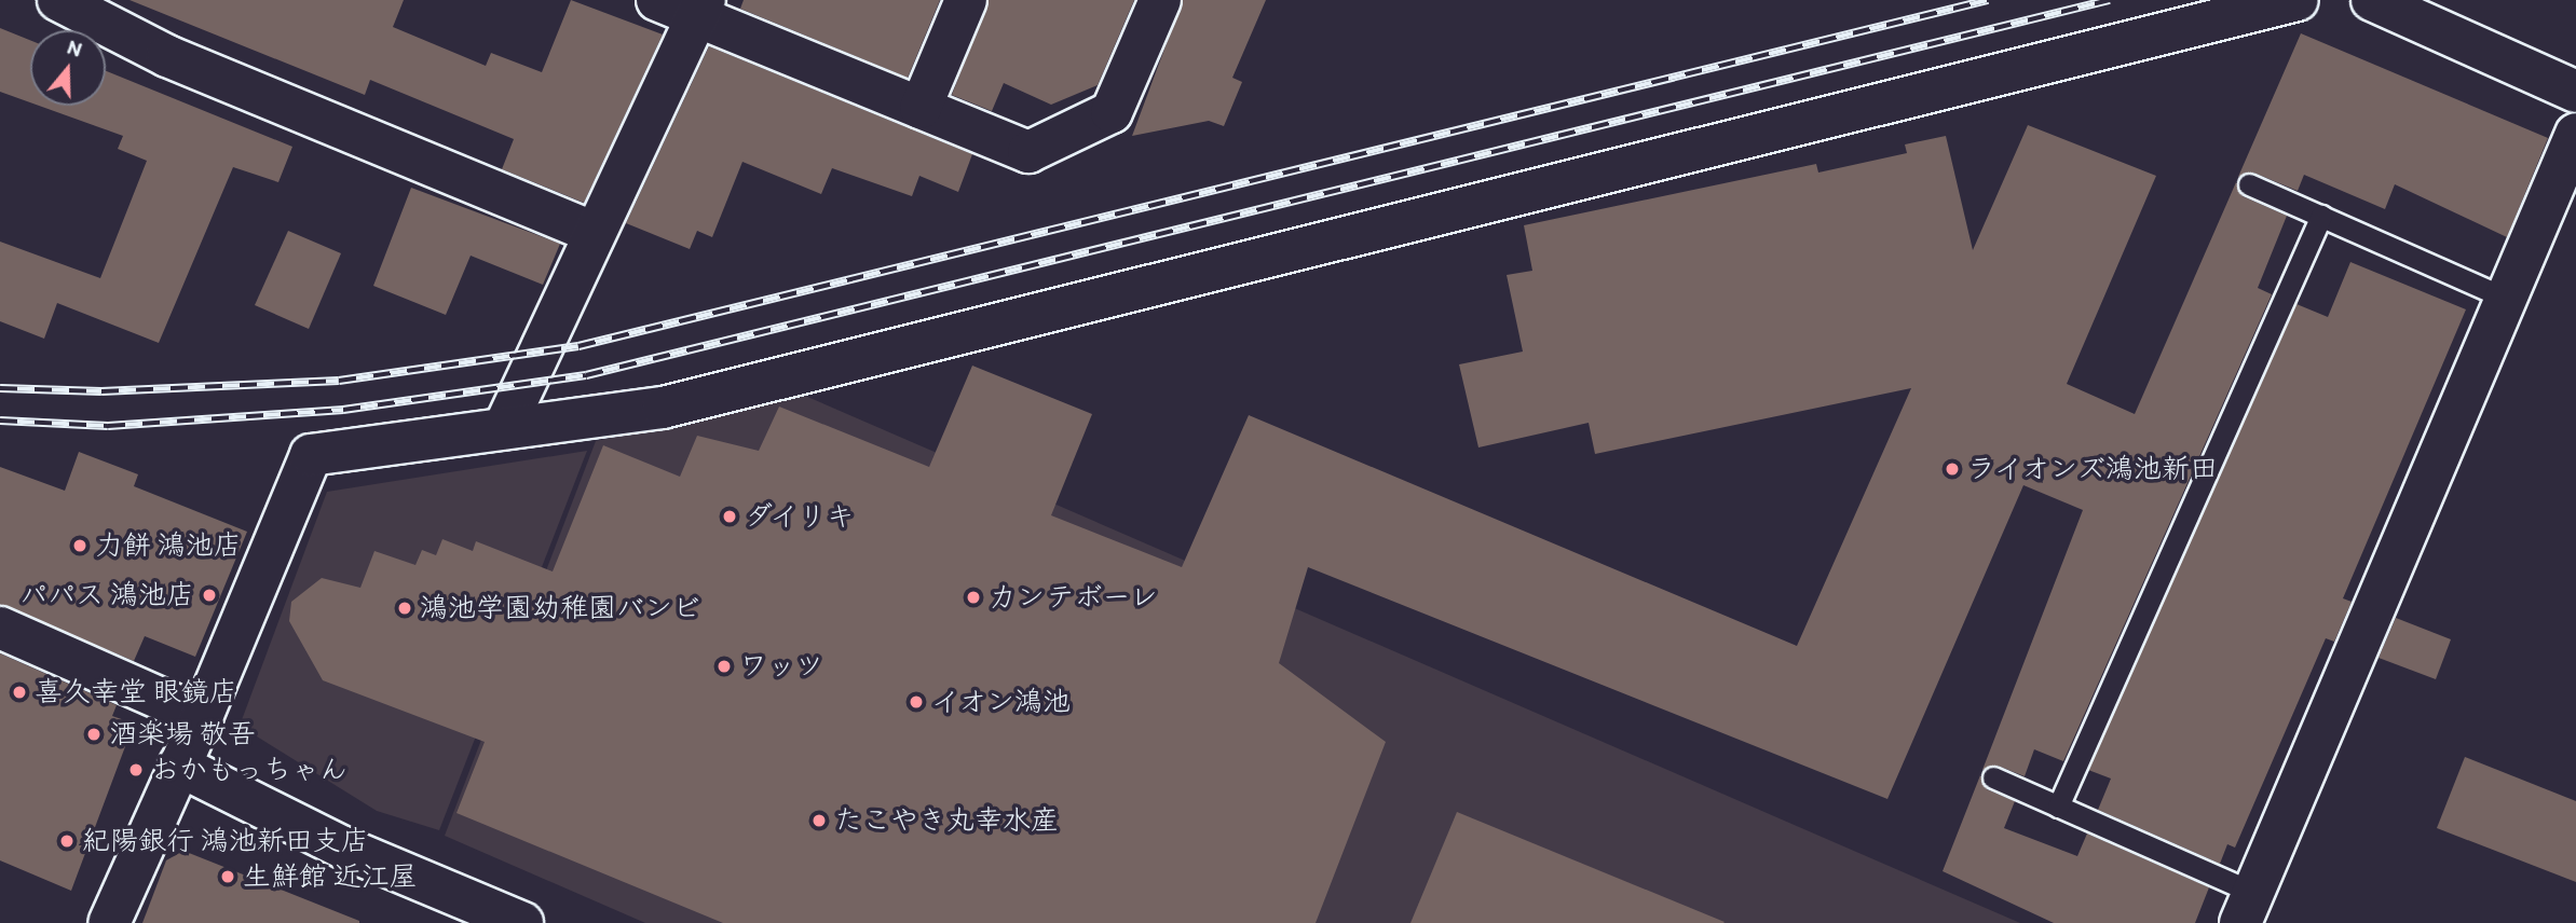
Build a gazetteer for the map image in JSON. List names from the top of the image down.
{
  "places": [
    "ライオンズ鴻池新田",
    "ダイリキ",
    "力餅 鴻池店",
    "パパス 鴻池店",
    "カンテボーレ",
    "鴻池学園幼稚園バンビ",
    "ワッツ",
    "喜久幸堂 眼鏡店",
    "イオン鴻池",
    "酒楽場 敬吾",
    "おかもっちゃん",
    "たこやき丸幸水産",
    "紀陽銀行 鴻池新田支店",
    "生鮮館 近江屋"
  ],
  "north": "top"
}
